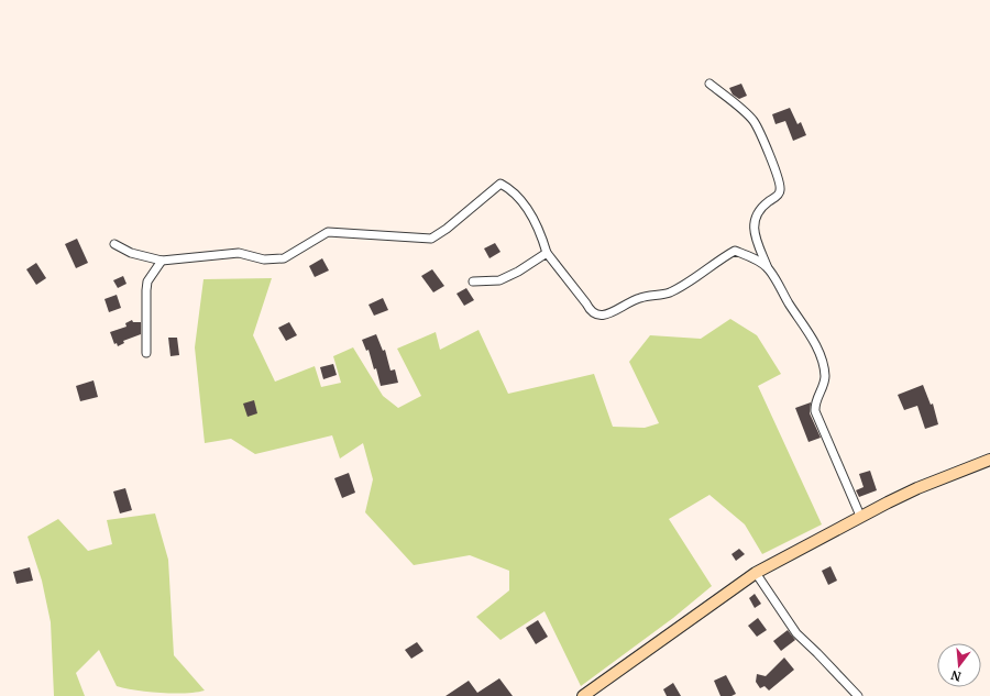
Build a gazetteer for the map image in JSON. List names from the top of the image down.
{
  "north": "bottom"
}
